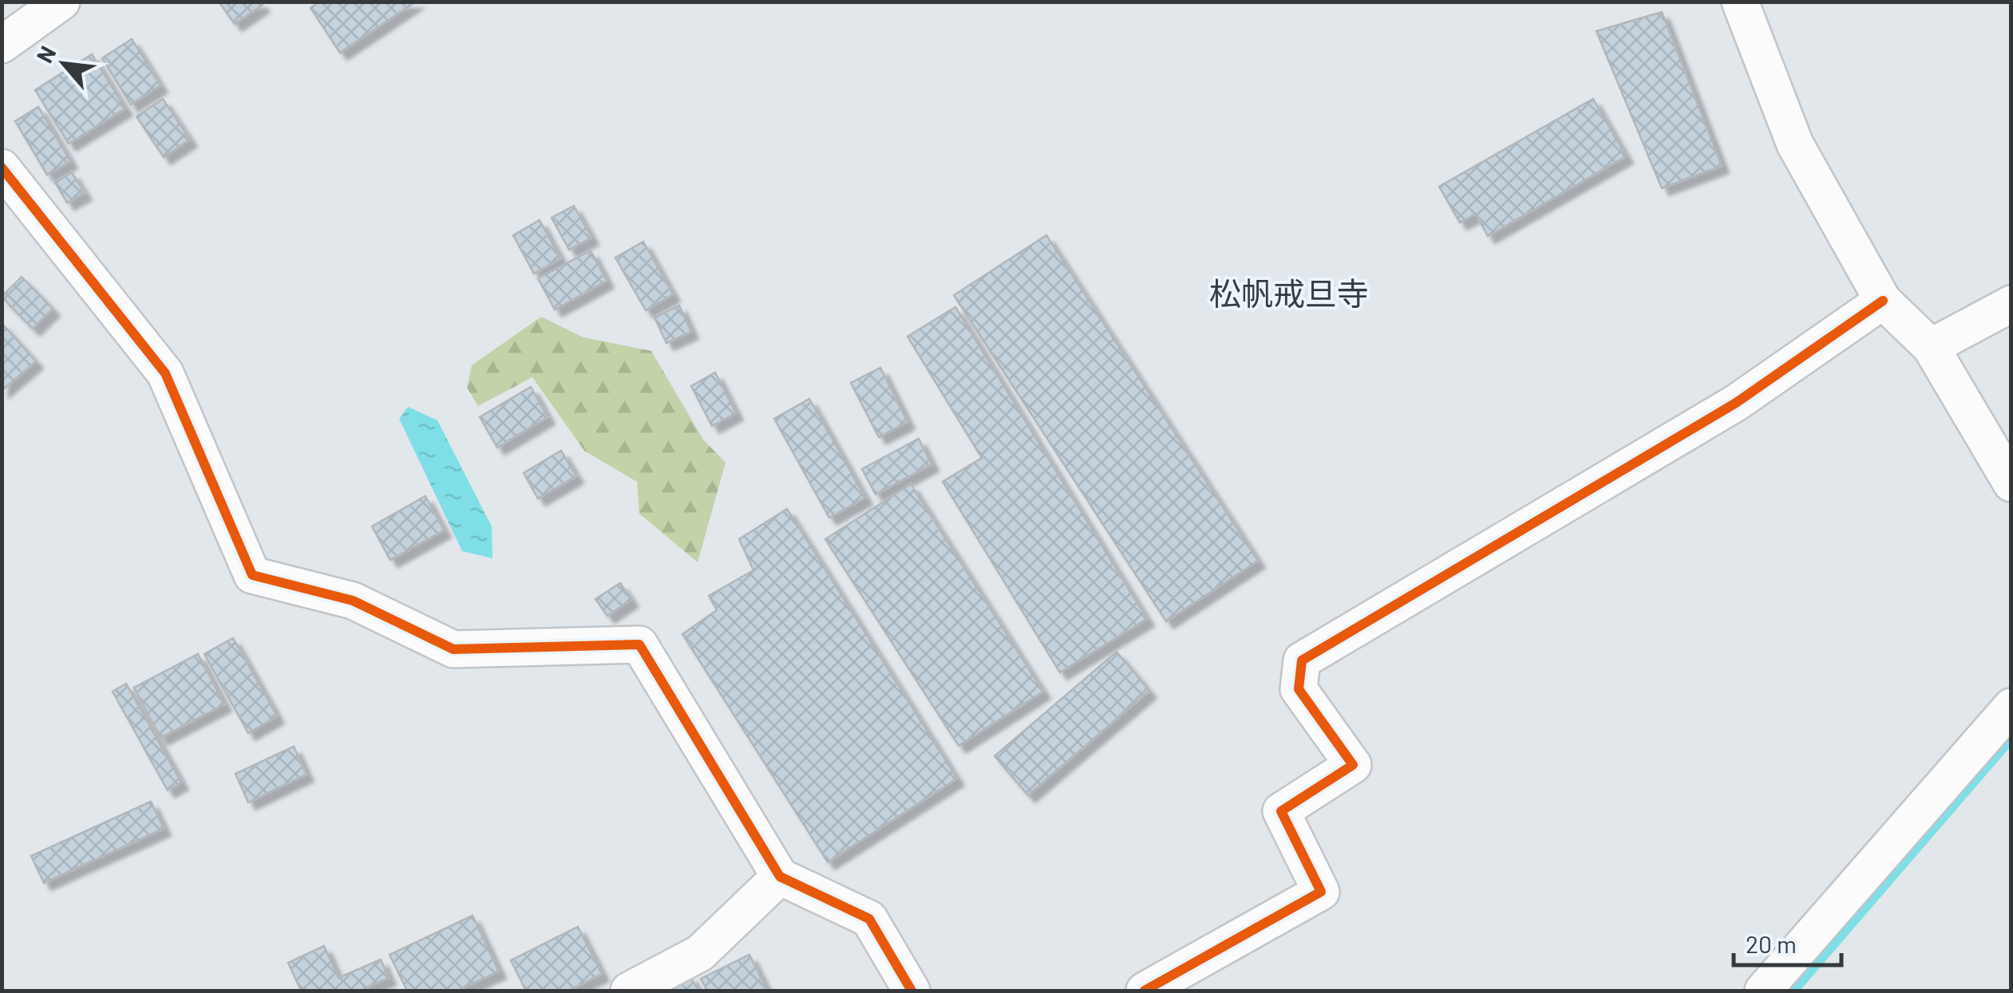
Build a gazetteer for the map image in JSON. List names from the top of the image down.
{
  "districts": ["松帆戒旦寺"],
  "scale_bar": "20 m",
  "north": "top left"
}
